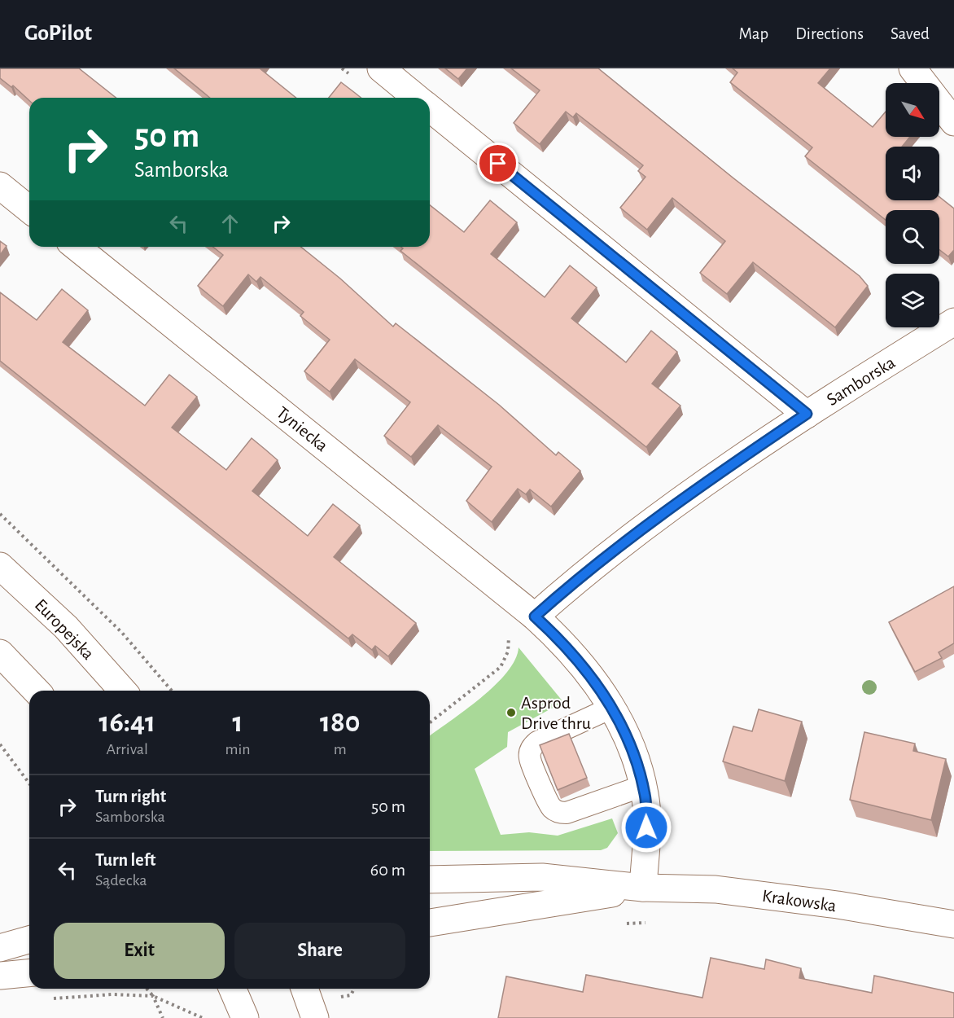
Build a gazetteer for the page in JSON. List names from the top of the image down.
{
  "streets": {
    "street": [
      "Samborska",
      "Tyniecka",
      "Europejska",
      "Krakowska"
    ]
  },
  "crossings": [
    ["Samborska", "Tyniecka"]
  ],
  "places": ["Asprod Drive thru"],
  "north": "bottom right",
  "page": {
    "header": "GoPilot",
    "nav": ["Map", "Directions", "Saved"],
    "turn": ["50 m", "Samborska"],
    "eta": [
      "16:41",
      "Arrival",
      "1",
      "min",
      "180",
      "m"
    ],
    "list": [
      {
        "name": "Turn right",
        "note": "Samborska",
        "value": "50 m"
      },
      {
        "name": "Turn left",
        "note": "Sądecka",
        "value": "60 m"
      }
    ],
    "buttons": ["Exit", "Share"]
  }
}
